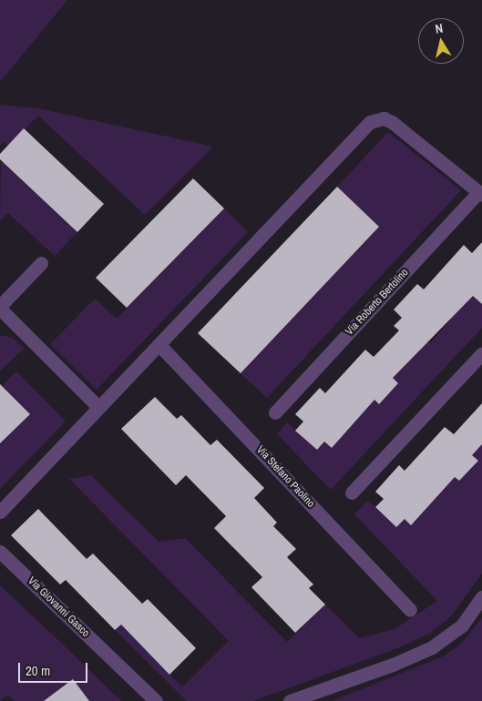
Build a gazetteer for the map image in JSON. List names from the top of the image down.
{
  "streets": {
    "street": ["Via Roberto Bertolino", "Via Stefano Paolino", "Via Giovanni Gasco"]
  },
  "crossings": [
    ["Via Roberto Bertolino", "Via Stefano Paolino"]
  ],
  "scale_bar": "20 m",
  "north": "top"
}
